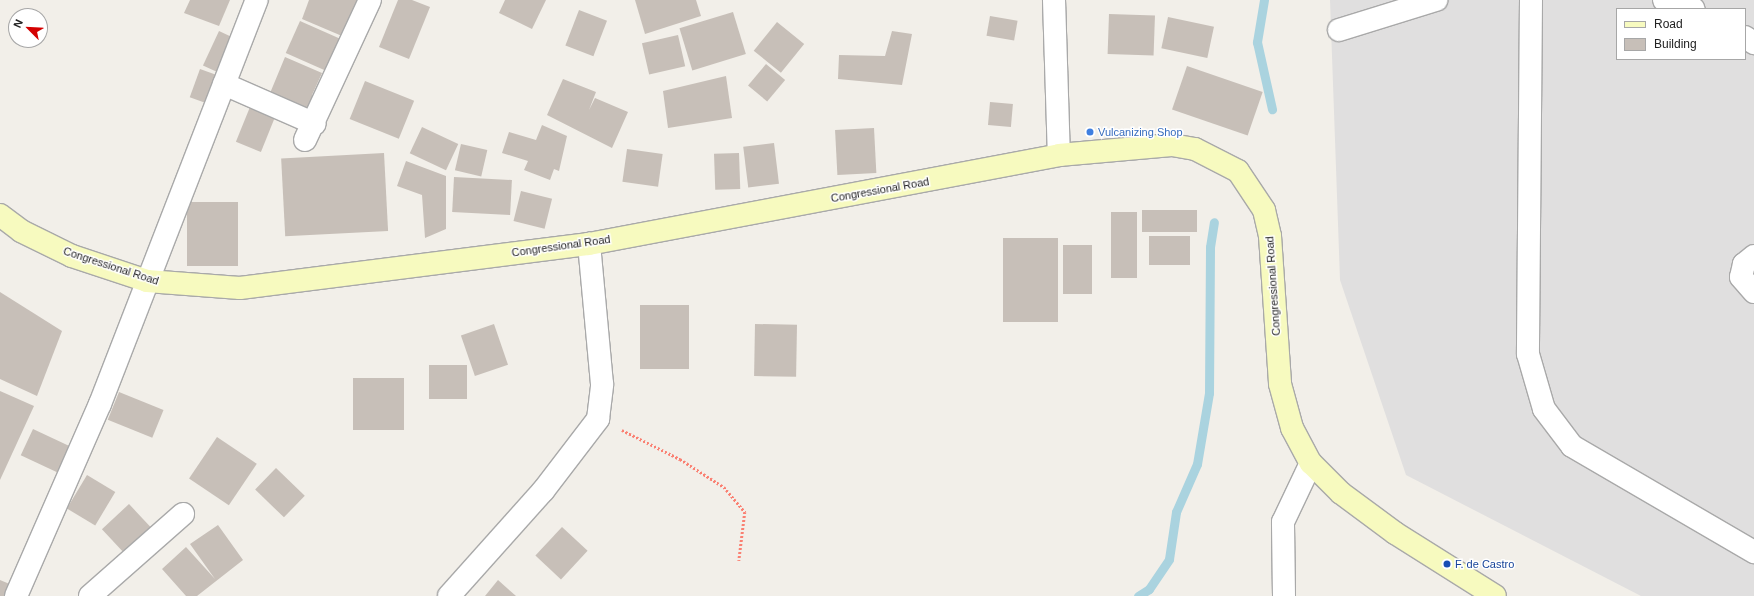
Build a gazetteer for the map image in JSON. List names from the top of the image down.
{
  "streets": {
    "main road": ["Congressional Road"]
  },
  "places": ["Vulcanizing Shop", "F. de Castro"],
  "legend": ["Road", "Building"],
  "north": "top left"
}
